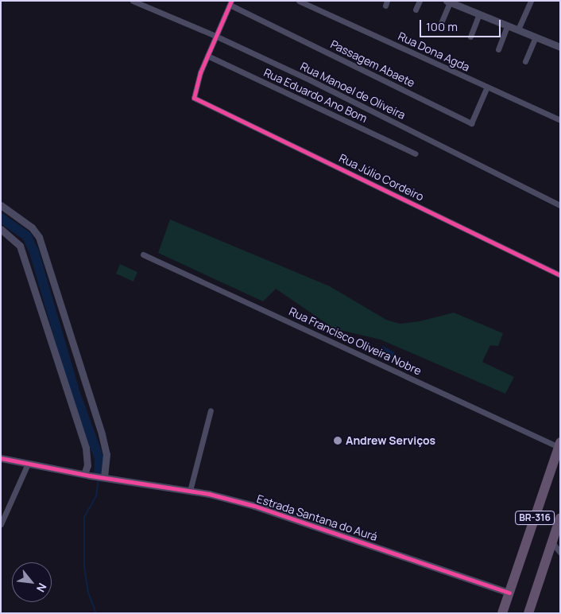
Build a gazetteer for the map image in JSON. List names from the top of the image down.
{
  "streets": {
    "highway": ["BR-316"],
    "street": [
      "Rua Dona Agda",
      "Passagem Abaete",
      "Rua Manoel de Oliveira",
      "Rua Eduardo Ano Bom",
      "Rua Júlio Cordeiro",
      "Rua Francisco Oliveira Nobre",
      "Estrada Santana do Aurá"
    ]
  },
  "crossings": [
    ["Rua Dona Agda", "Passagem Abaete"],
    ["Rua Eduardo Ano Bom", "Rua Júlio Cordeiro"],
    ["Rua Francisco Oliveira Nobre", "BR-316"],
    ["Estrada Santana do Aurá", "BR-316"]
  ],
  "places": ["Andrew Serviços"],
  "scale_bar": "100 m",
  "north": "bottom right"
}
